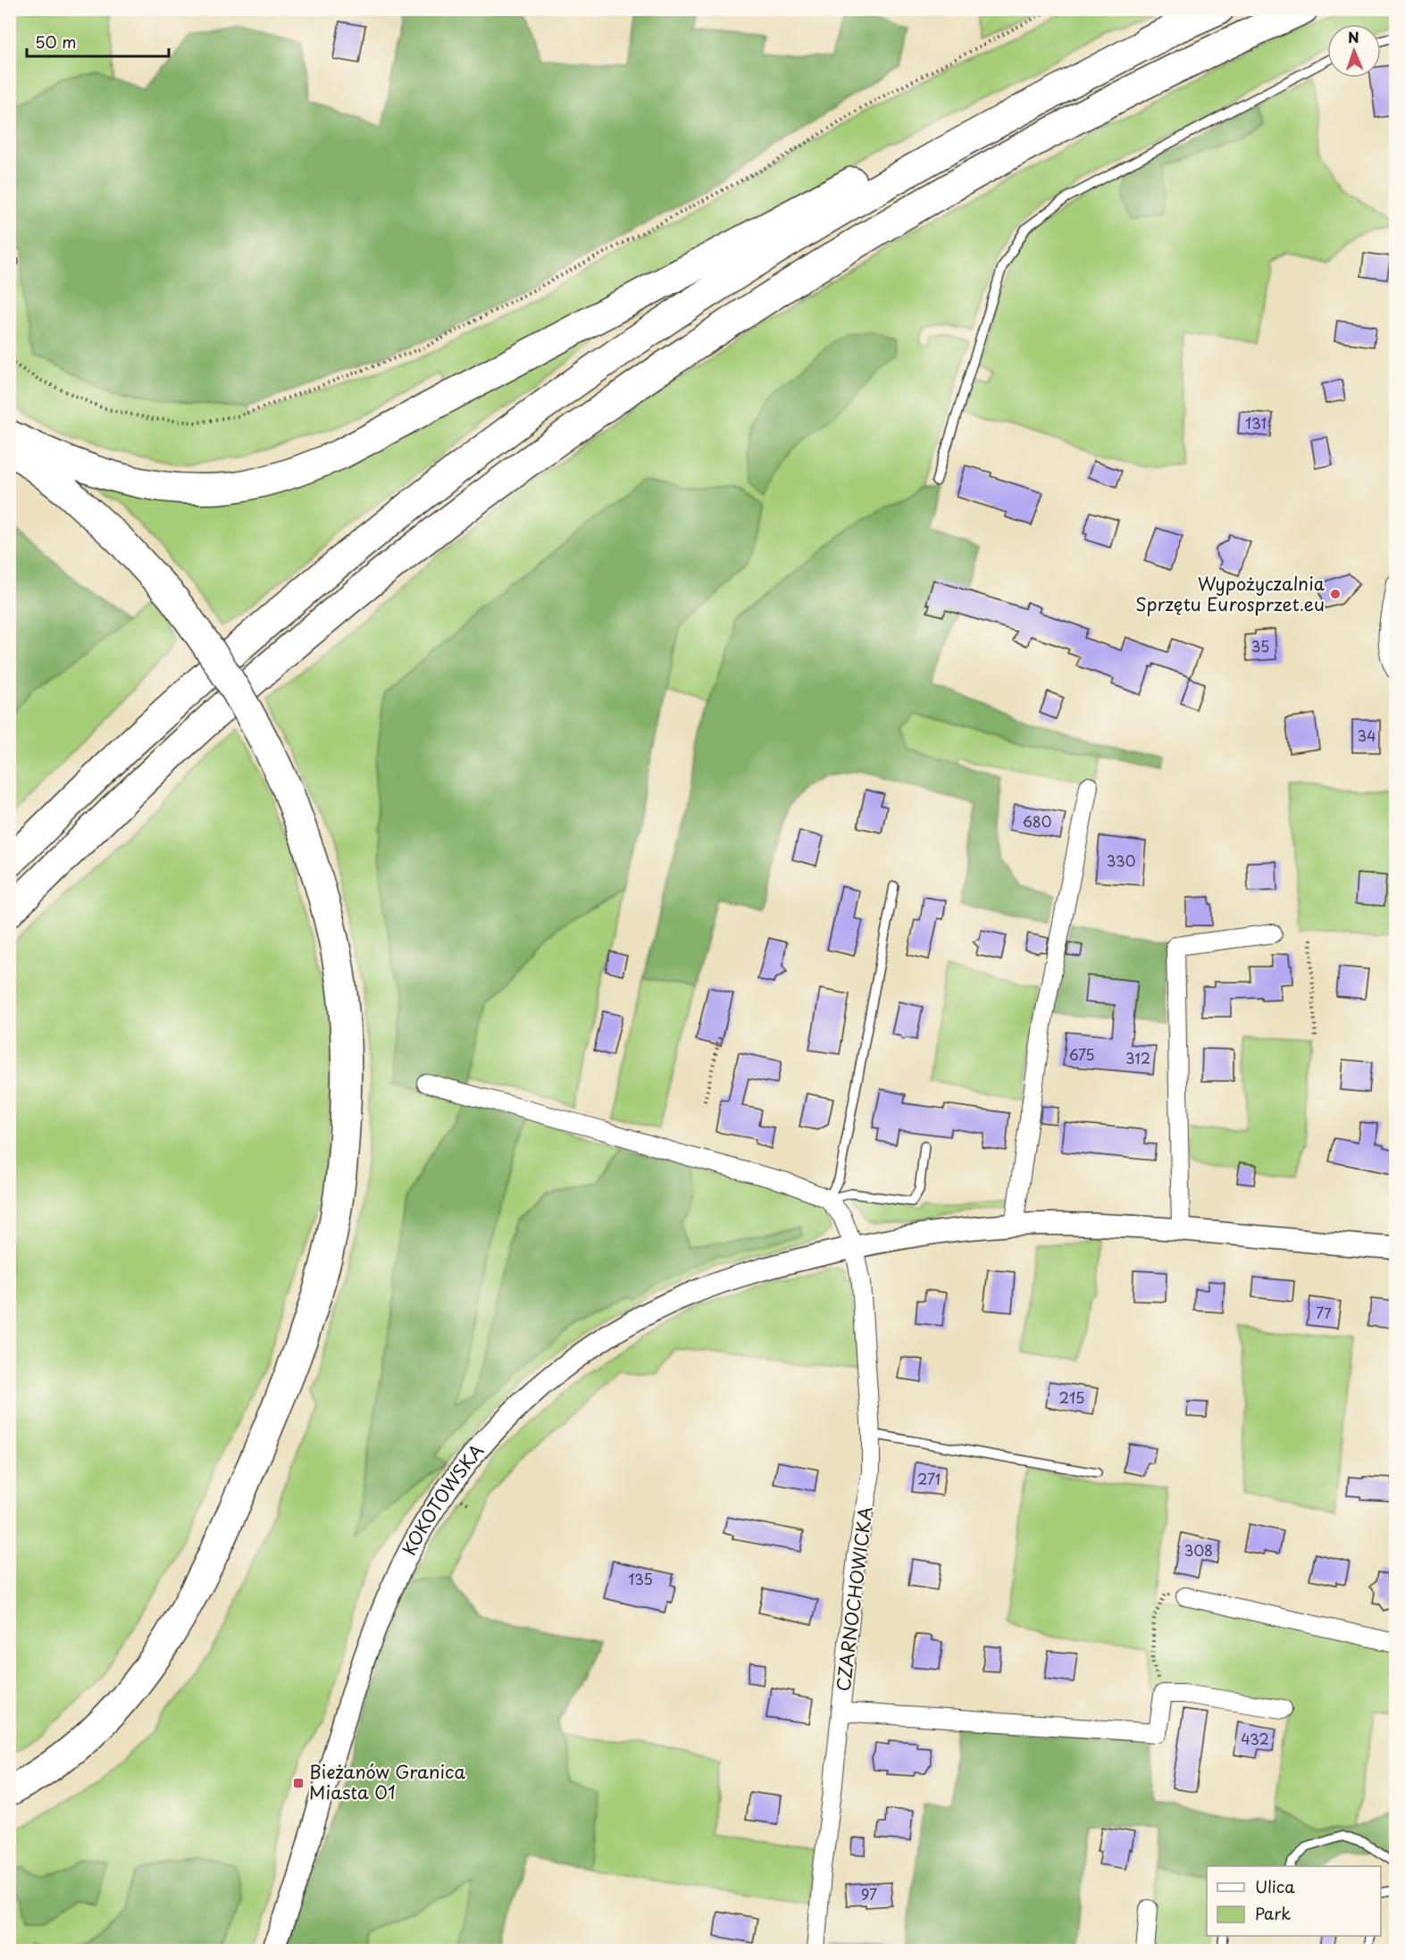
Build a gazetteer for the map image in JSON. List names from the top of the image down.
{
  "streets": {
    "street": ["KOKOTOWSKA", "CZARNOCHOWICKA"]
  },
  "crossings": [
    ["KOKOTOWSKA", "CZARNOCHOWICKA"]
  ],
  "places": {
    "other": ["Wypożyczalnia Sprzętu Eurosprzet.eu"],
    "transit": ["Bieżanów Granica Miasta 01"]
  },
  "house_numbers": [
    "131",
    "35",
    "34",
    "680",
    "330",
    "675",
    "312",
    "77",
    "215",
    "271",
    "308",
    "135",
    "432",
    "97"
  ],
  "legend": ["Ulica", "Park"],
  "scale_bar": "50 m",
  "north": "top"
}
